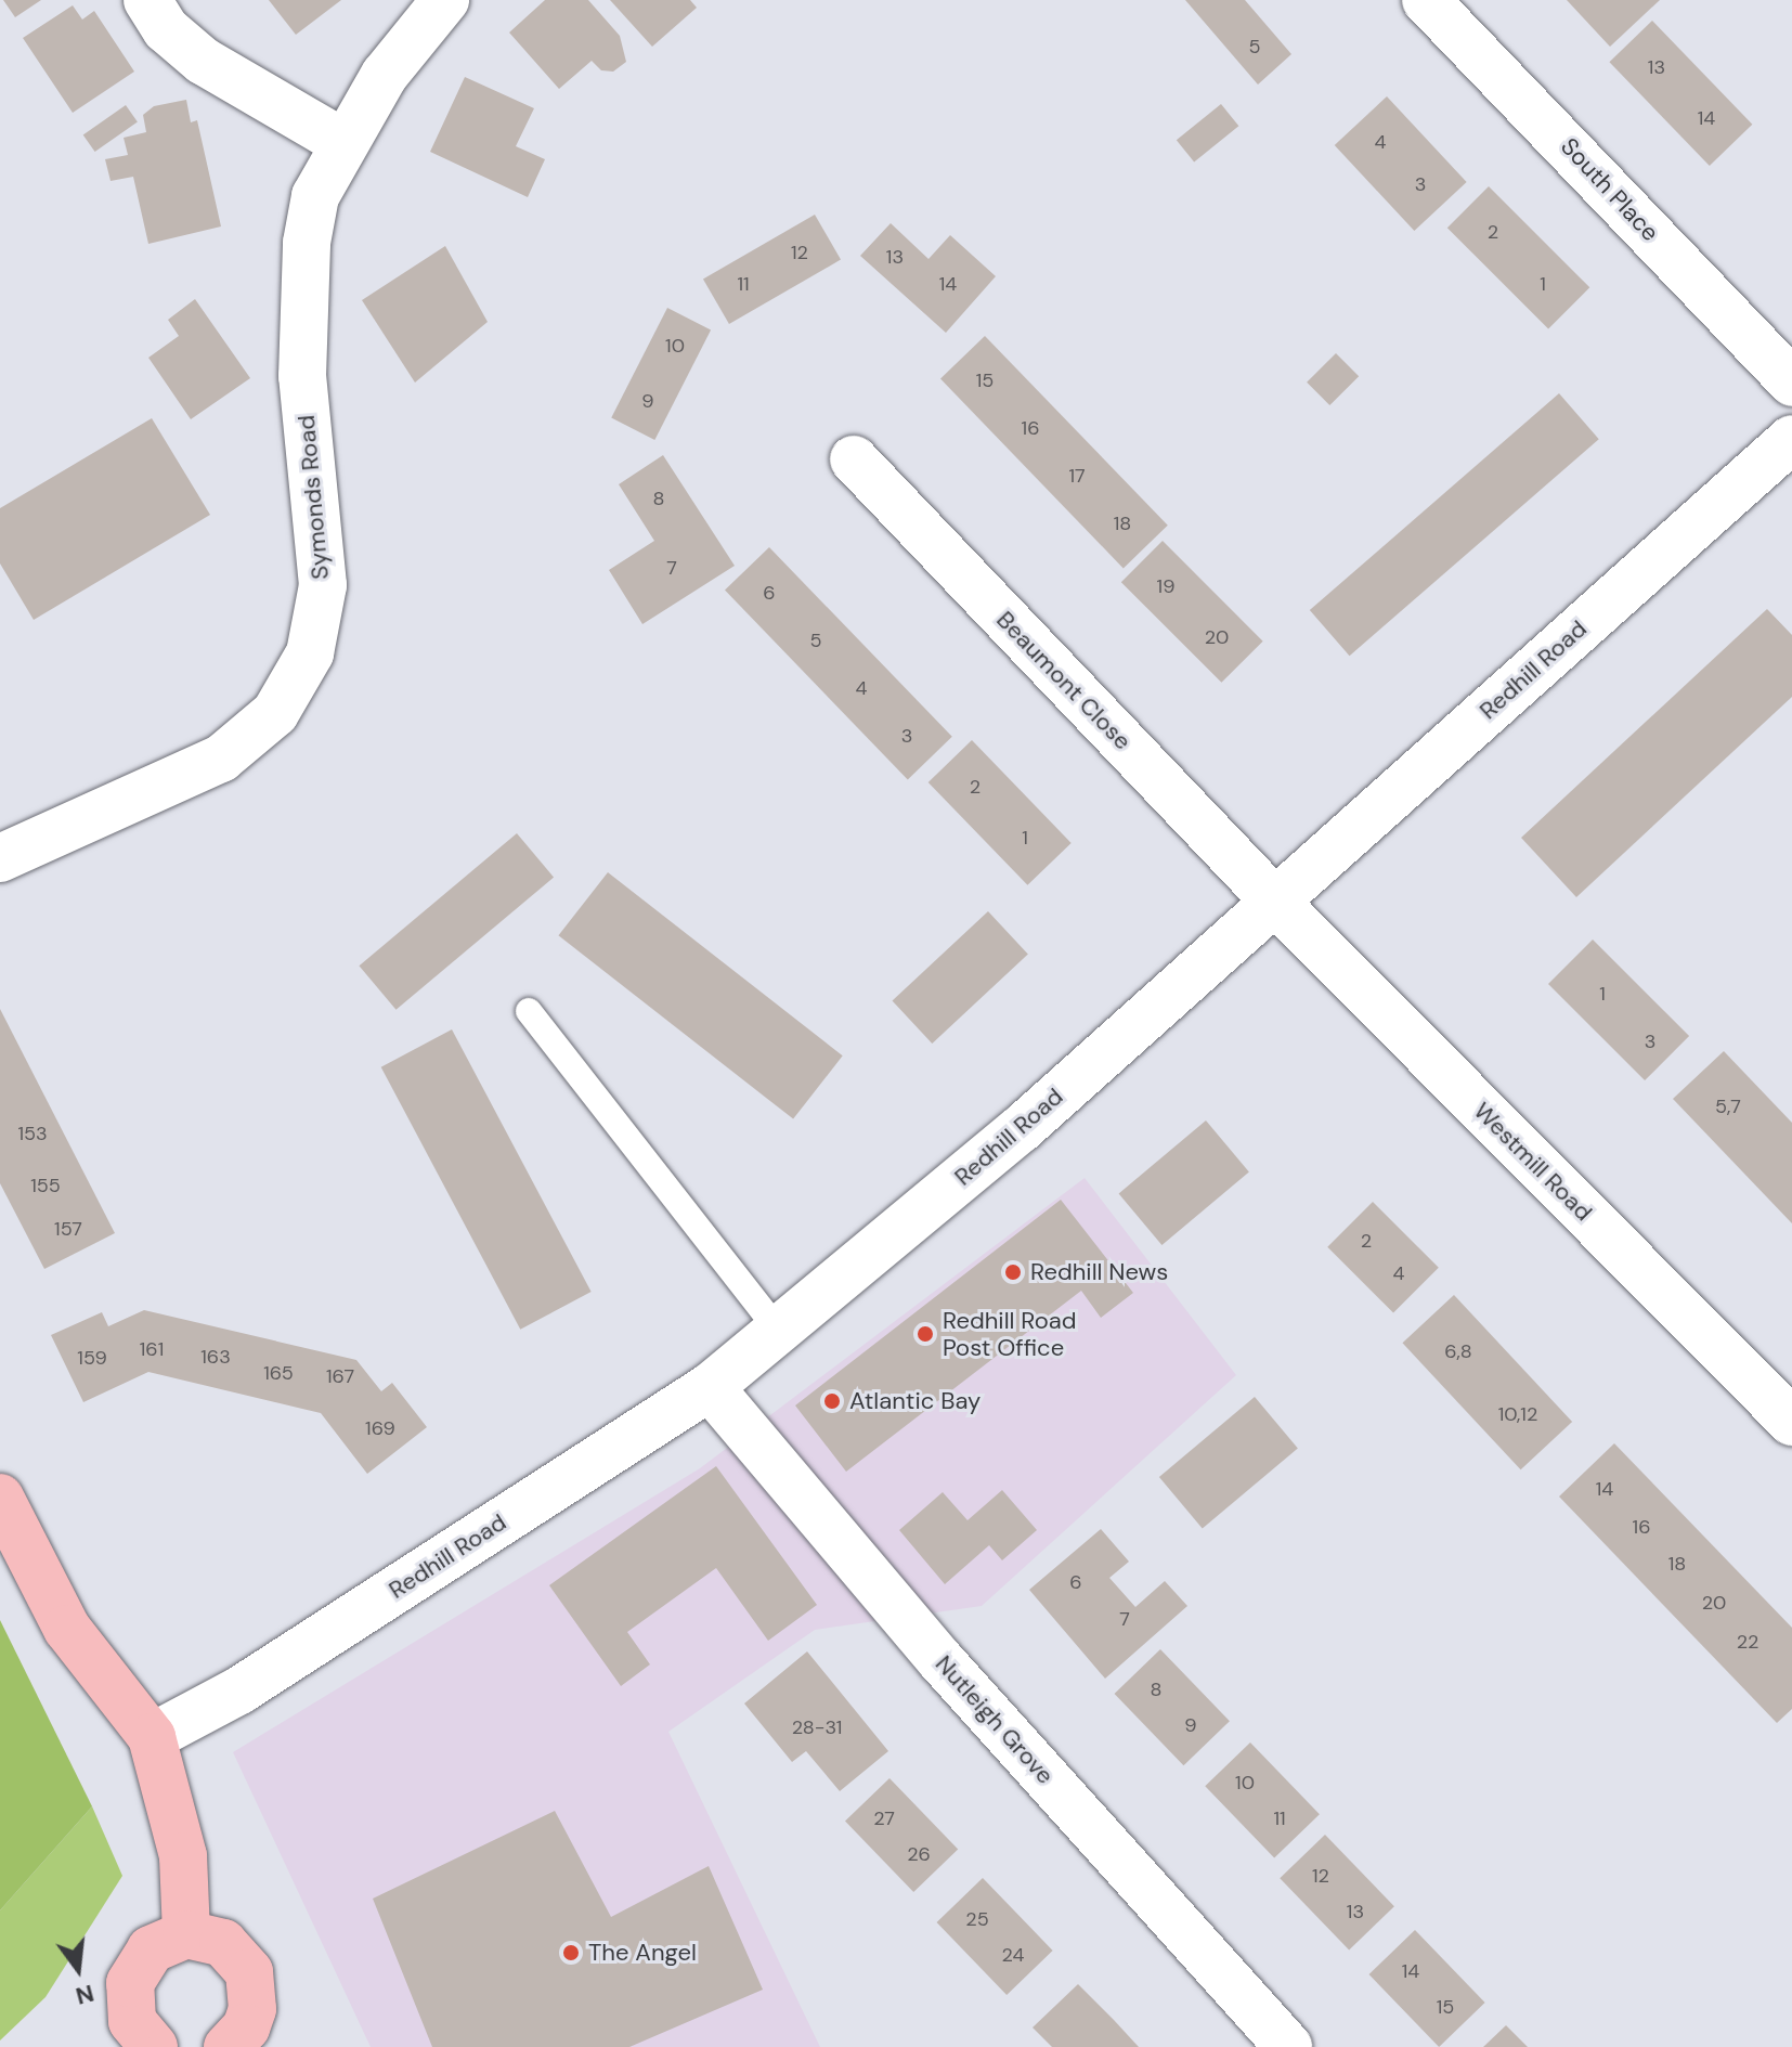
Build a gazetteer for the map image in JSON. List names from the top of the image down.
{
  "streets": {
    "street": [
      "South Place",
      "Symonds Road",
      "Redhill Road",
      "Beaumont Close",
      "Westmill Road",
      "Nutleigh Grove"
    ]
  },
  "crossings": [
    ["Redhill Road", "Beaumont Close"],
    ["Redhill Road", "Westmill Road"],
    ["Redhill Road", "Nutleigh Grove"],
    ["Beaumont Close", "Westmill Road"]
  ],
  "places": [
    "Redhill News",
    "Redhill Road Post Office",
    "Atlantic Bay",
    "The Angel"
  ],
  "house_numbers": [
    "5",
    "13",
    "14",
    "4",
    "3",
    "2",
    "12",
    "13",
    "11",
    "14",
    "1",
    "10",
    "15",
    "9",
    "16",
    "17",
    "8",
    "18",
    "7",
    "19",
    "6",
    "20",
    "5",
    "4",
    "3",
    "2",
    "1",
    "1",
    "3",
    "5,7",
    "153",
    "155",
    "157",
    "2",
    "4",
    "161",
    "6,8",
    "163",
    "159",
    "165",
    "167",
    "10,12",
    "169",
    "14",
    "16",
    "18",
    "6",
    "20",
    "7",
    "22",
    "8",
    "9",
    "28-31",
    "10",
    "27",
    "11",
    "26",
    "12",
    "13",
    "25",
    "24",
    "14",
    "15"
  ],
  "north": "bottom"
}
